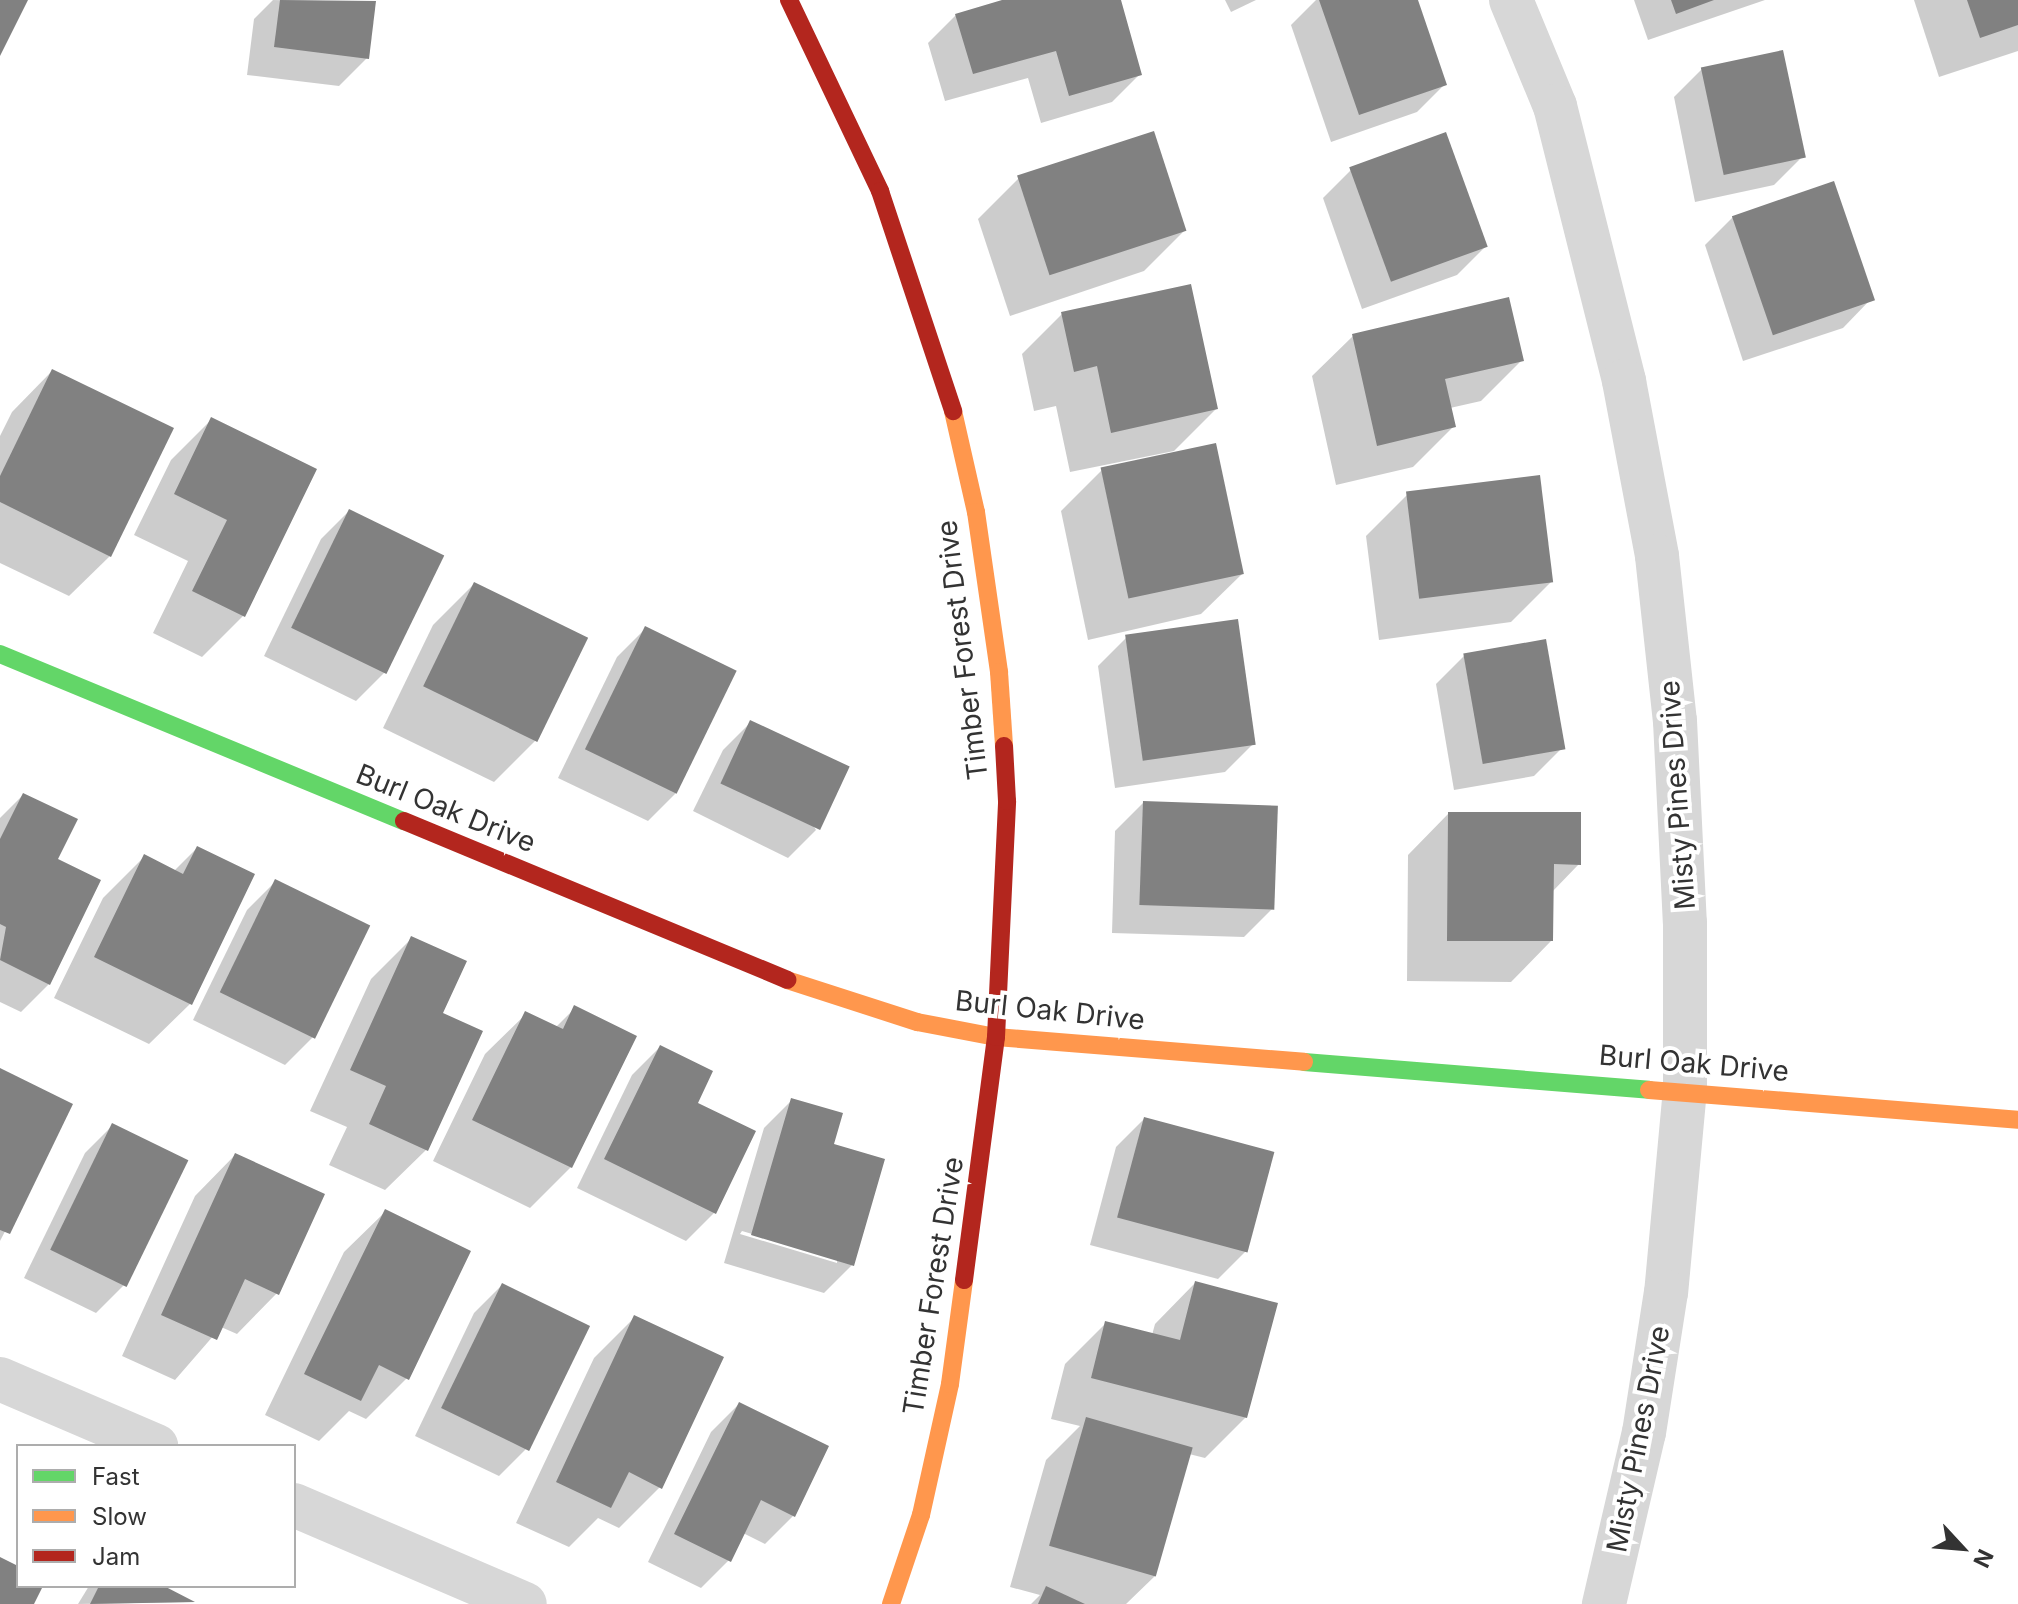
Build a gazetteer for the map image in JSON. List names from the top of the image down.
{
  "streets": {
    "street": ["Timber Forest Drive", "Misty Pines Drive", "Burl Oak Drive"]
  },
  "crossings": [
    ["Timber Forest Drive", "Burl Oak Drive"],
    ["Misty Pines Drive", "Burl Oak Drive"]
  ],
  "legend": ["Fast", "Slow", "Jam"],
  "north": "bottom right"
}
